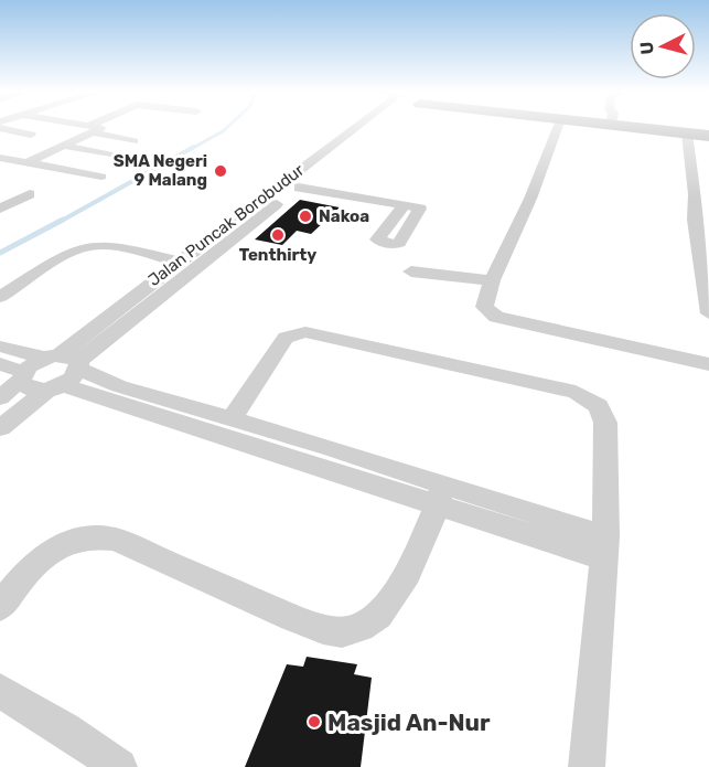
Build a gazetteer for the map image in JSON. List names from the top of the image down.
{
  "streets": {
    "street": ["Jalan Puncak Borobudur"]
  },
  "places": [
    "SMA Negeri 9 Malang",
    "Nakoa",
    "Tenthirty",
    "Masjid An-Nur"
  ],
  "north": "left"
}
